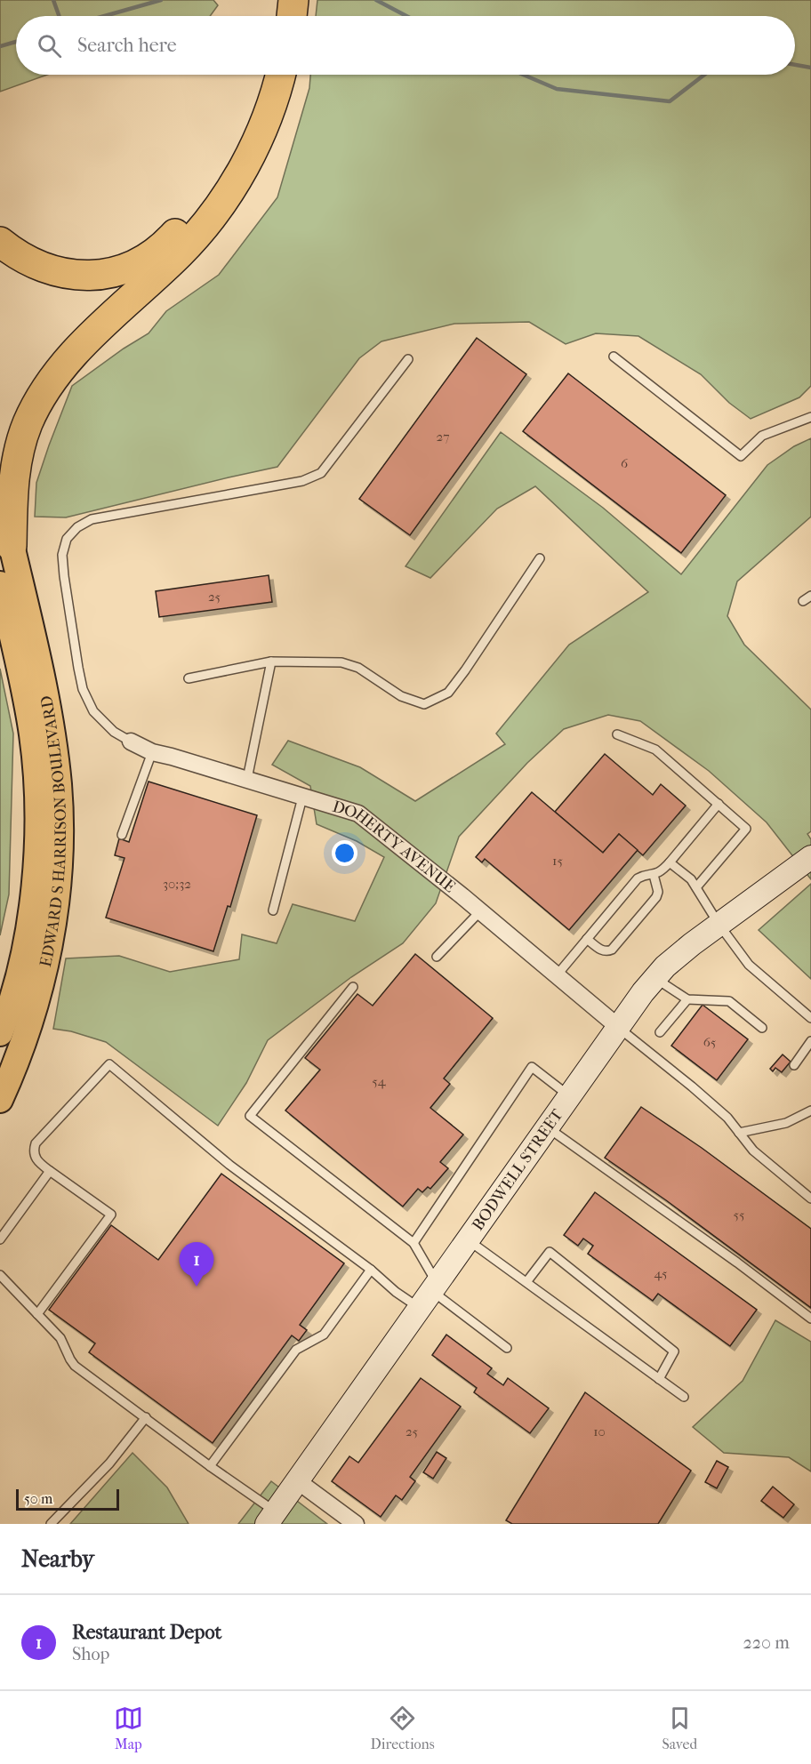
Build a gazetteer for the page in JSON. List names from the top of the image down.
{
  "streets": {
    "main road": ["EDWARD S HARRISON BOULEVARD"],
    "street": ["DOHERTY AVENUE", "BODWELL STREET"]
  },
  "crossings": [
    ["DOHERTY AVENUE", "BODWELL STREET"]
  ],
  "house_numbers": [
    "27",
    "6",
    "25",
    "15",
    "30;32",
    "65",
    "54",
    "55",
    "45",
    "25",
    "10"
  ],
  "scale_bar": "50 m",
  "page": {
    "search": "Search here",
    "pins": "1",
    "scale": "50 m",
    "heading": "Nearby",
    "list": [
      {
        "mark": "1",
        "name": "Restaurant Depot",
        "note": "Shop",
        "value": "220 m"
      }
    ],
    "nav": ["Map", "Directions", "Saved"]
  }
}
